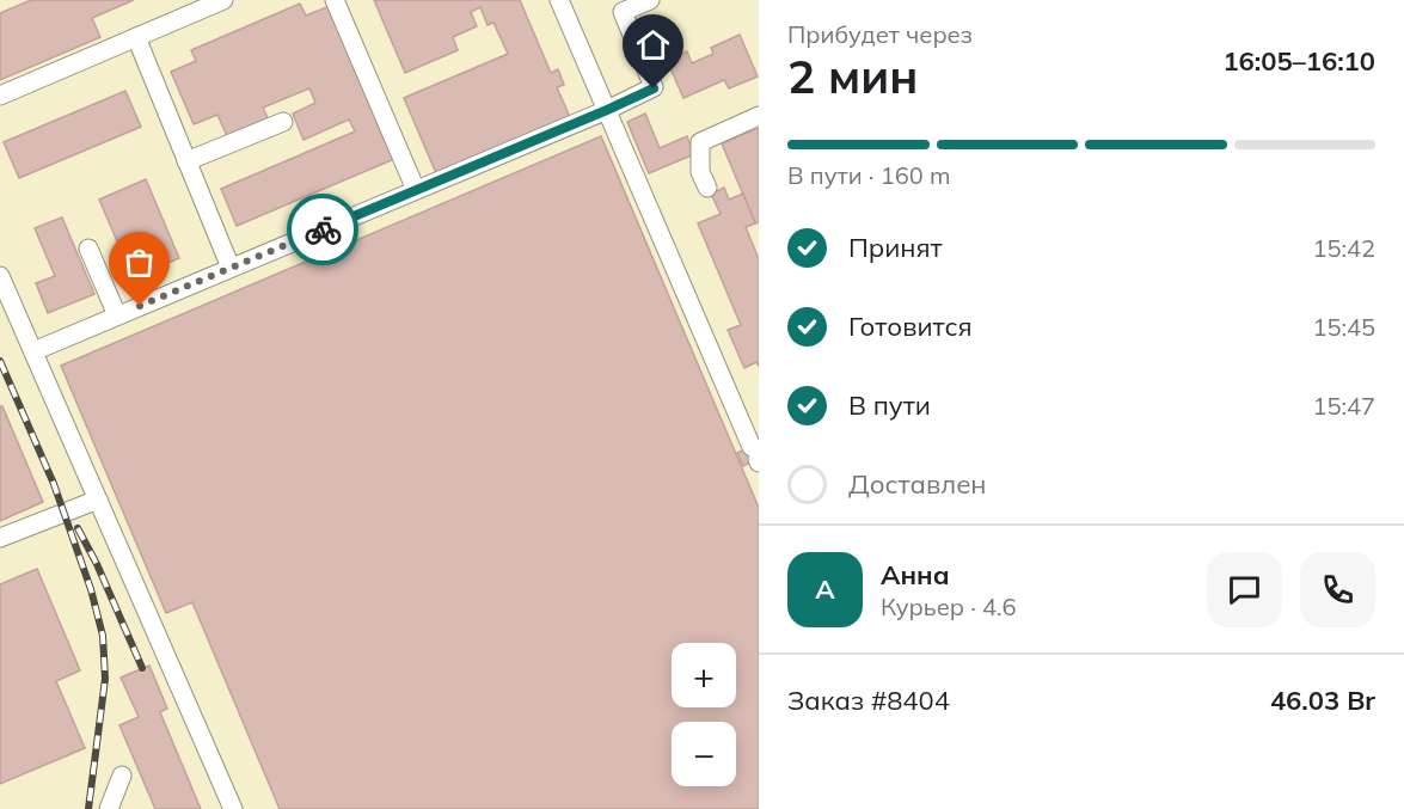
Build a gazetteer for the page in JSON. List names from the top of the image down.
{
  "page": {
    "heading": ["2 мин", "Прибудет через", "16:05–16:10"],
    "panel": [
      "Анна",
      "Курьер · 4.6",
      "Заказ #8404",
      "46.03 Br"
    ],
    "bar": "В пути · 160 m",
    "list": [
      ["Принят", "15:42"],
      ["Готовится", "15:45"],
      ["В пути", "15:47"],
      "Доставлен"
    ],
    "round": "А",
    "map_buttons": ["+", "−"]
  }
}
